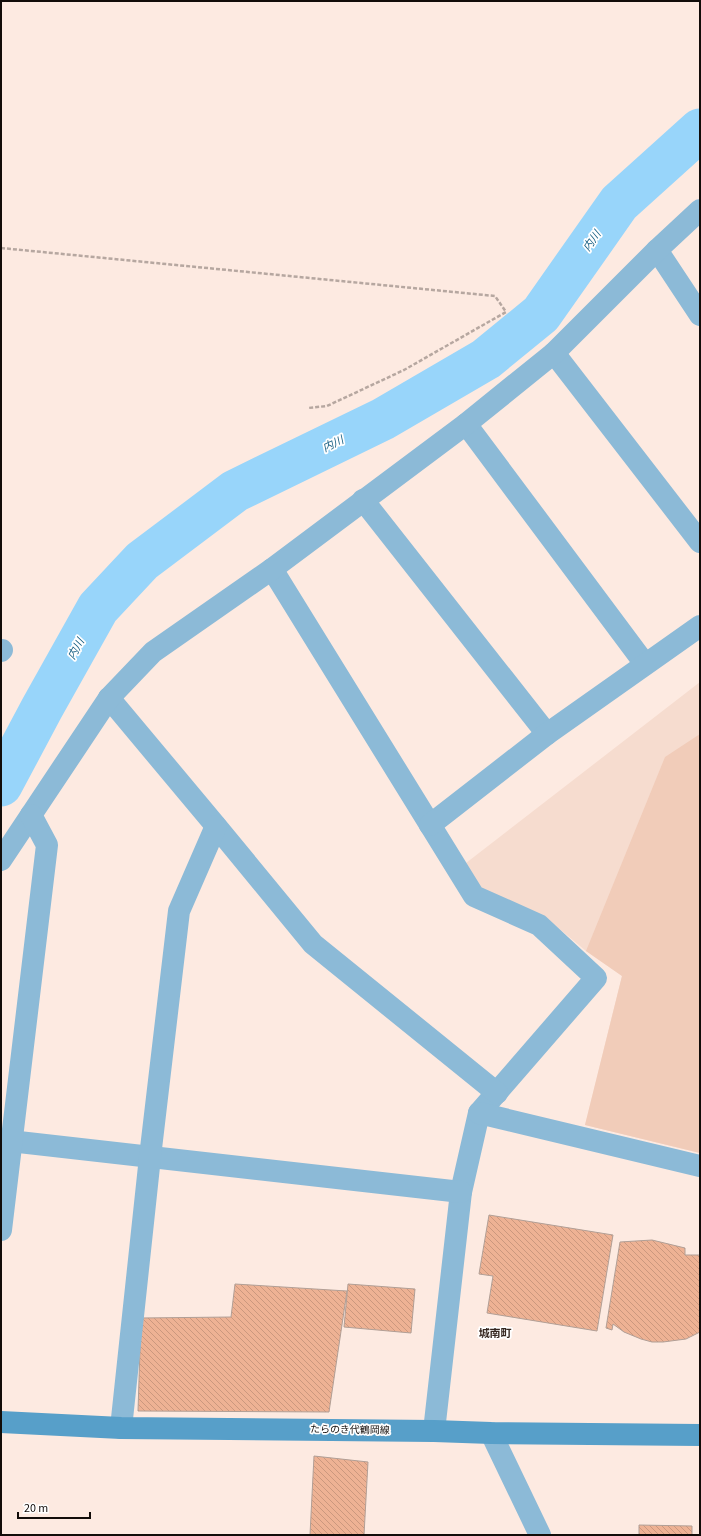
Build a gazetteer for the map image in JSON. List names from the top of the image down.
{
  "streets": {
    "main road": ["たらのき代鶴岡線"]
  },
  "districts": ["城南町"],
  "water": ["内川"],
  "scale_bar": "20 m"
}
